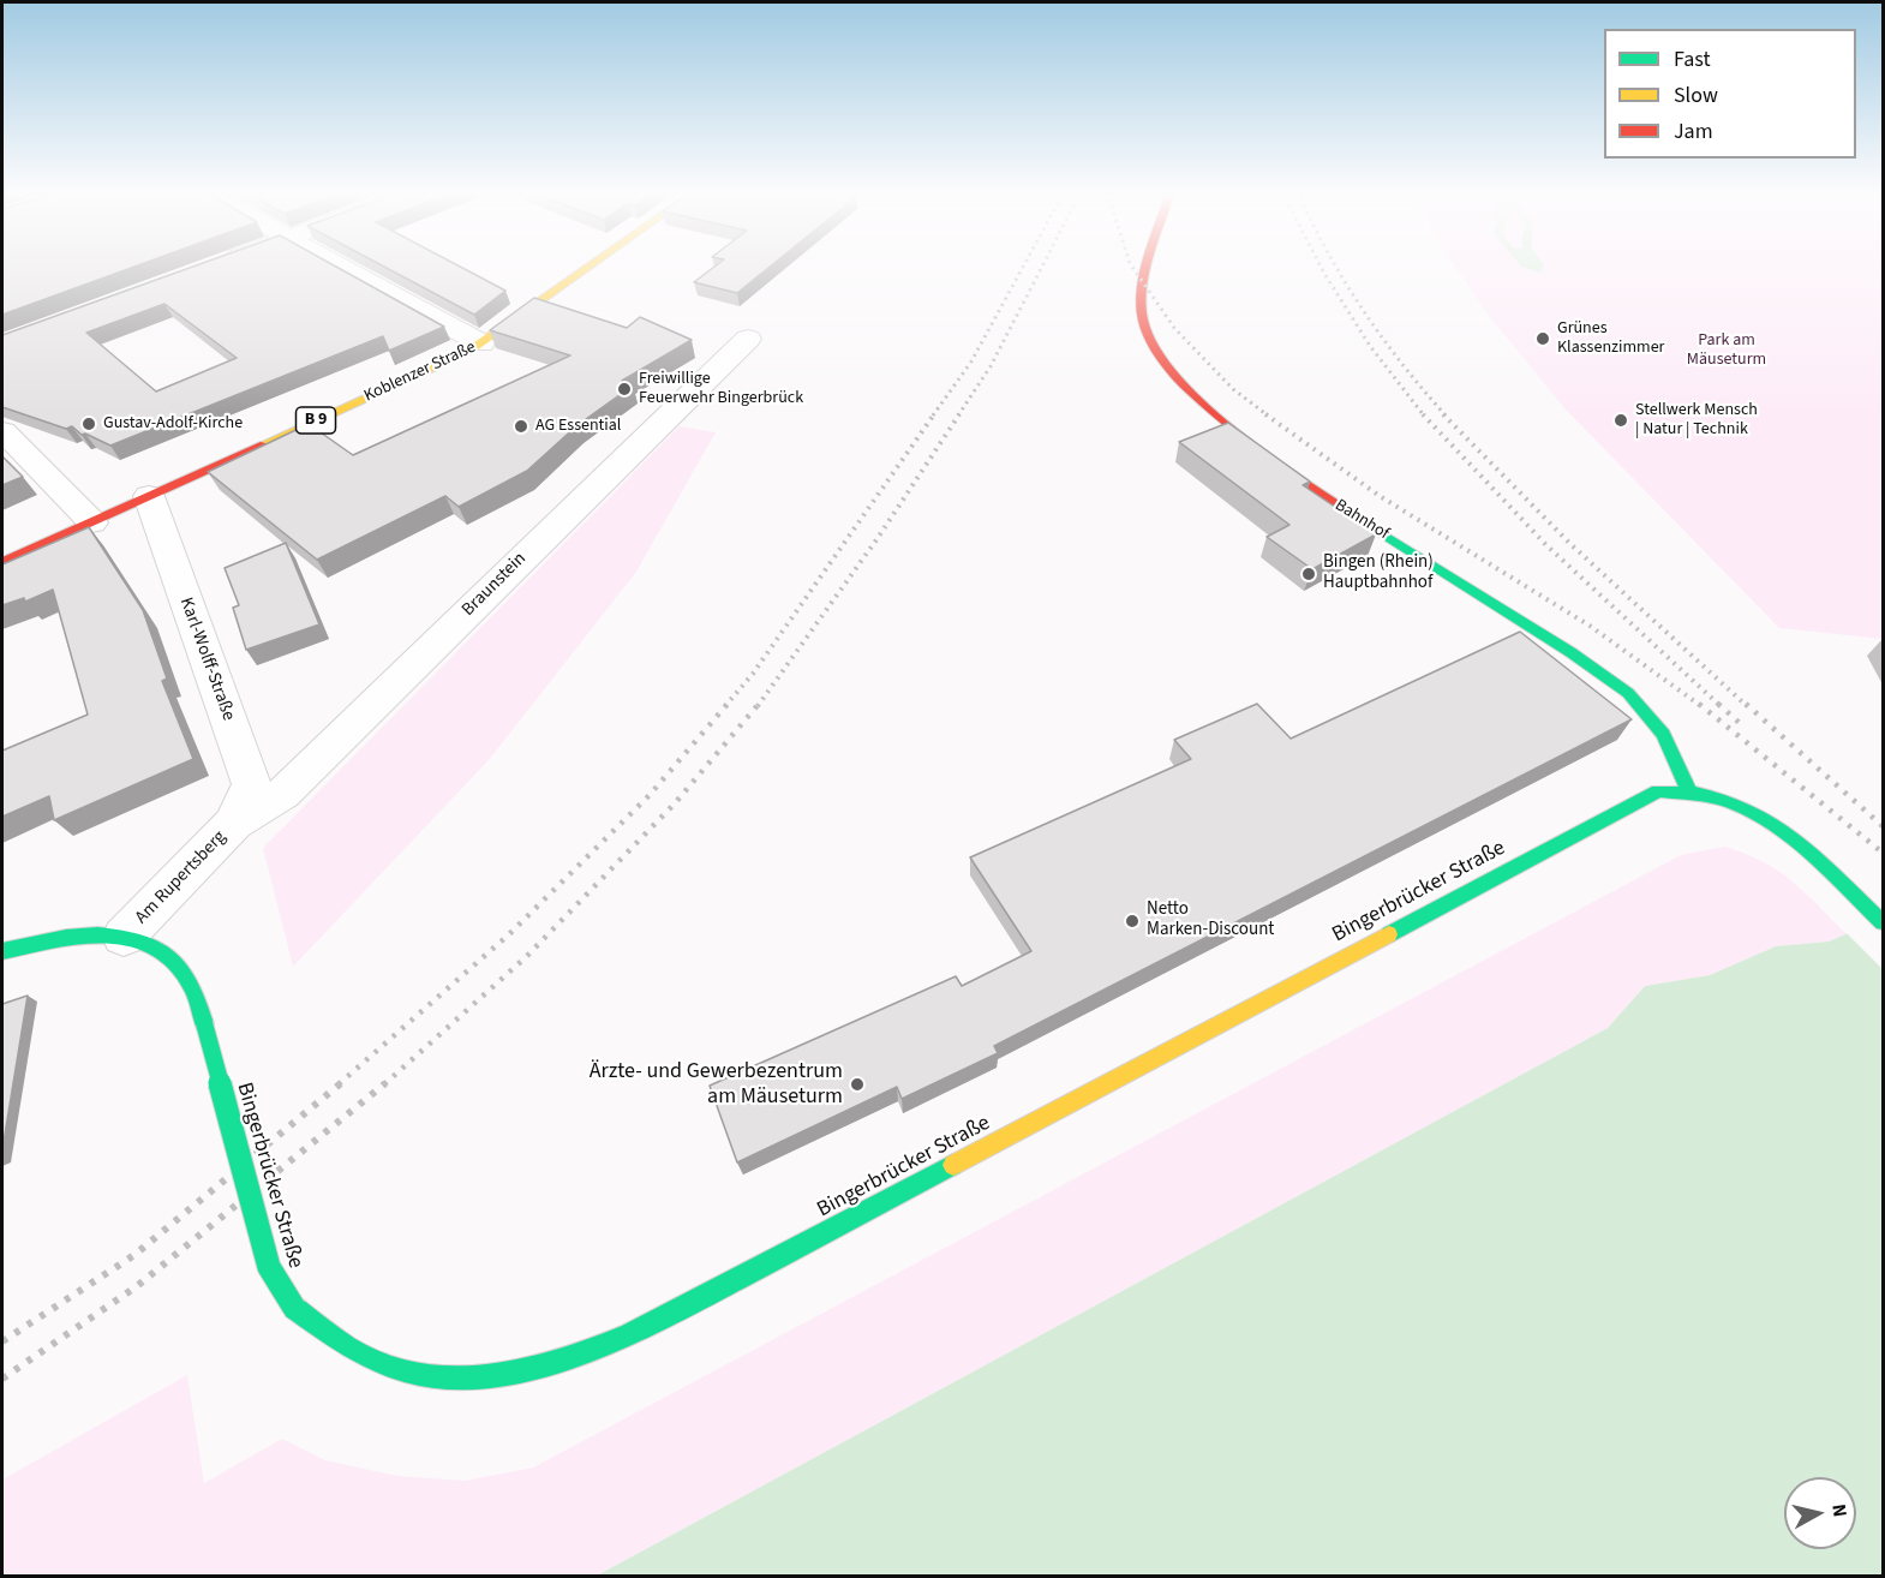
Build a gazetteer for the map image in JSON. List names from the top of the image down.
{
  "streets": {
    "main road": [
      "Koblenzer Straße",
      "B 9",
      "Bahnhof",
      "Am Rupertsberg",
      "Bingerbrücker Straße"
    ],
    "street": ["Braunstein", "Karl-Wolff-Straße"]
  },
  "crossings": [
    ["Koblenzer Straße", "Karl-Wolff-Straße"],
    ["Bahnhof", "Bingerbrücker Straße"],
    ["Braunstein", "Karl-Wolff-Straße"],
    ["Braunstein", "Am Rupertsberg"],
    ["Karl-Wolff-Straße", "Am Rupertsberg"],
    ["Am Rupertsberg", "Bingerbrücker Straße"]
  ],
  "parks": ["Park am Mäuseturm"],
  "places": [
    "Grünes Klassenzimmer",
    "Freiwillige Feuerwehr Bingerbrück",
    "Stellwerk Mensch | Natur | Technik",
    "Gustav-Adolf-Kirche",
    "AG Essential",
    "Bingen (Rhein) Hauptbahnhof",
    "Netto Marken-Discount",
    "Ärzte- und Gewerbezentrum am Mäuseturm"
  ],
  "legend": ["Fast", "Slow", "Jam"],
  "north": "right"
}
